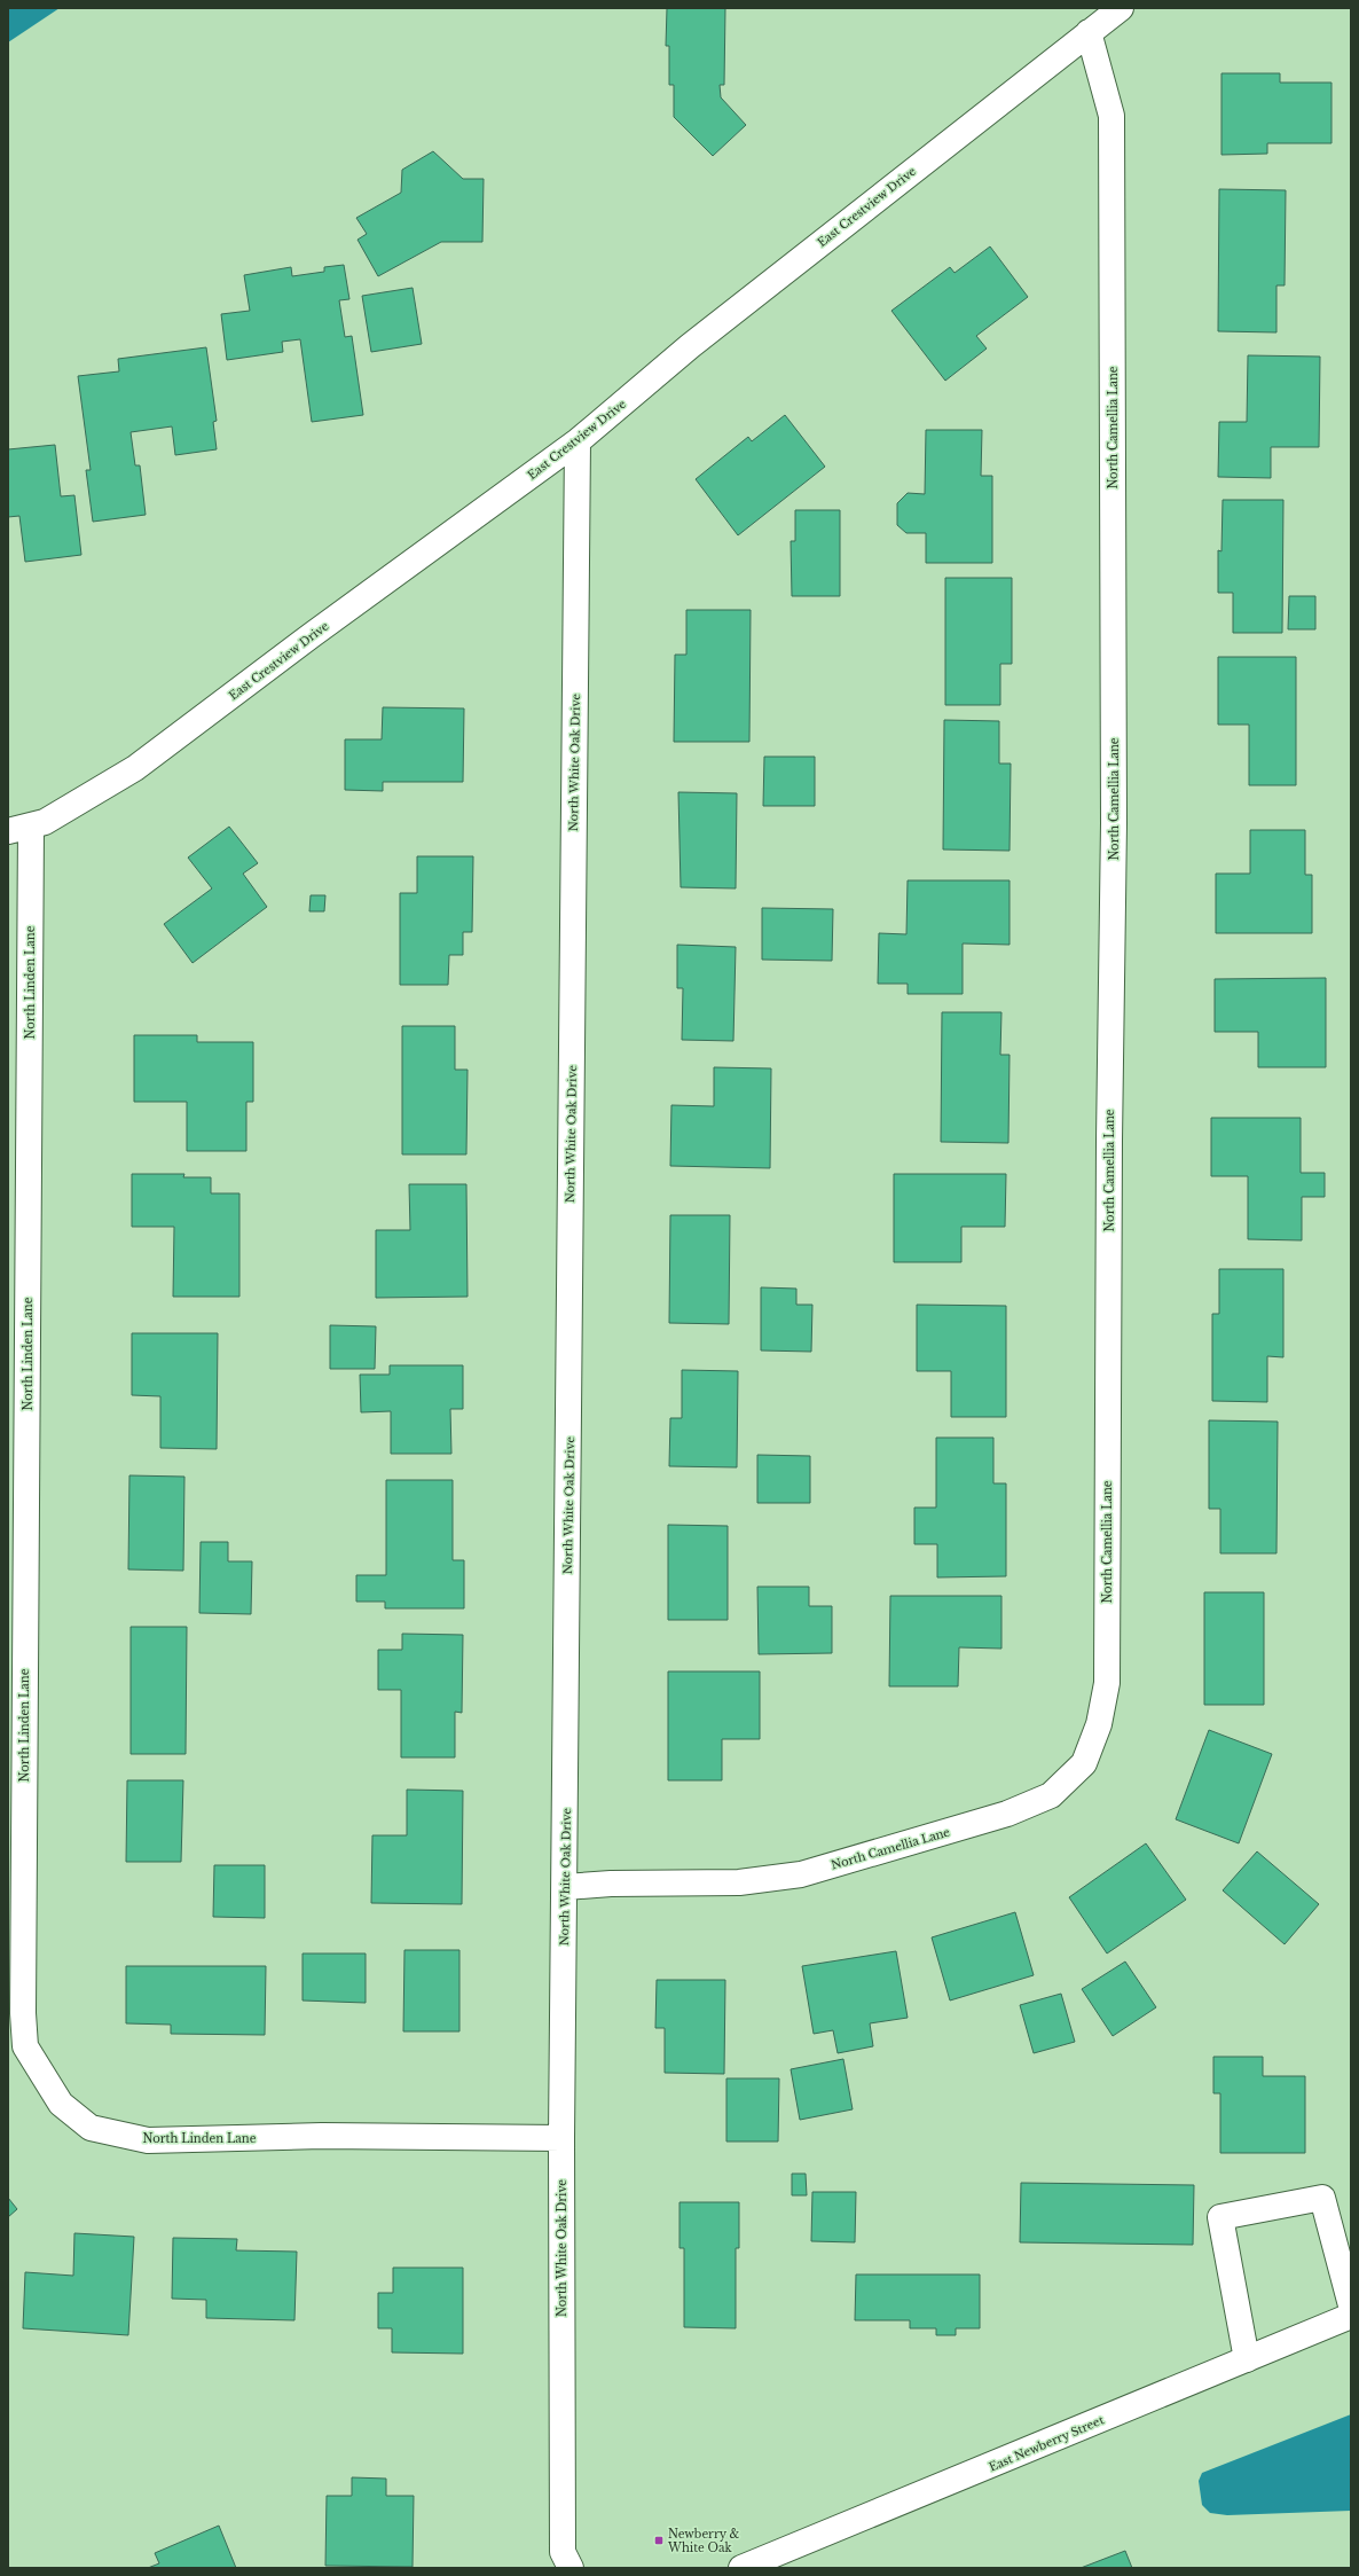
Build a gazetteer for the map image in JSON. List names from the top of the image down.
{
  "streets": {
    "street": [
      "East Crestview Drive",
      "North Camellia Lane",
      "North White Oak Drive",
      "North Linden Lane",
      "East Newberry Street"
    ]
  },
  "crossings": [
    ["East Crestview Drive", "North Camellia Lane"],
    ["East Crestview Drive", "North White Oak Drive"],
    ["East Crestview Drive", "North Linden Lane"],
    ["North Camellia Lane", "North White Oak Drive"],
    ["North White Oak Drive", "North Linden Lane"]
  ],
  "places": {
    "transit": ["Newberry & White Oak"]
  }
}
